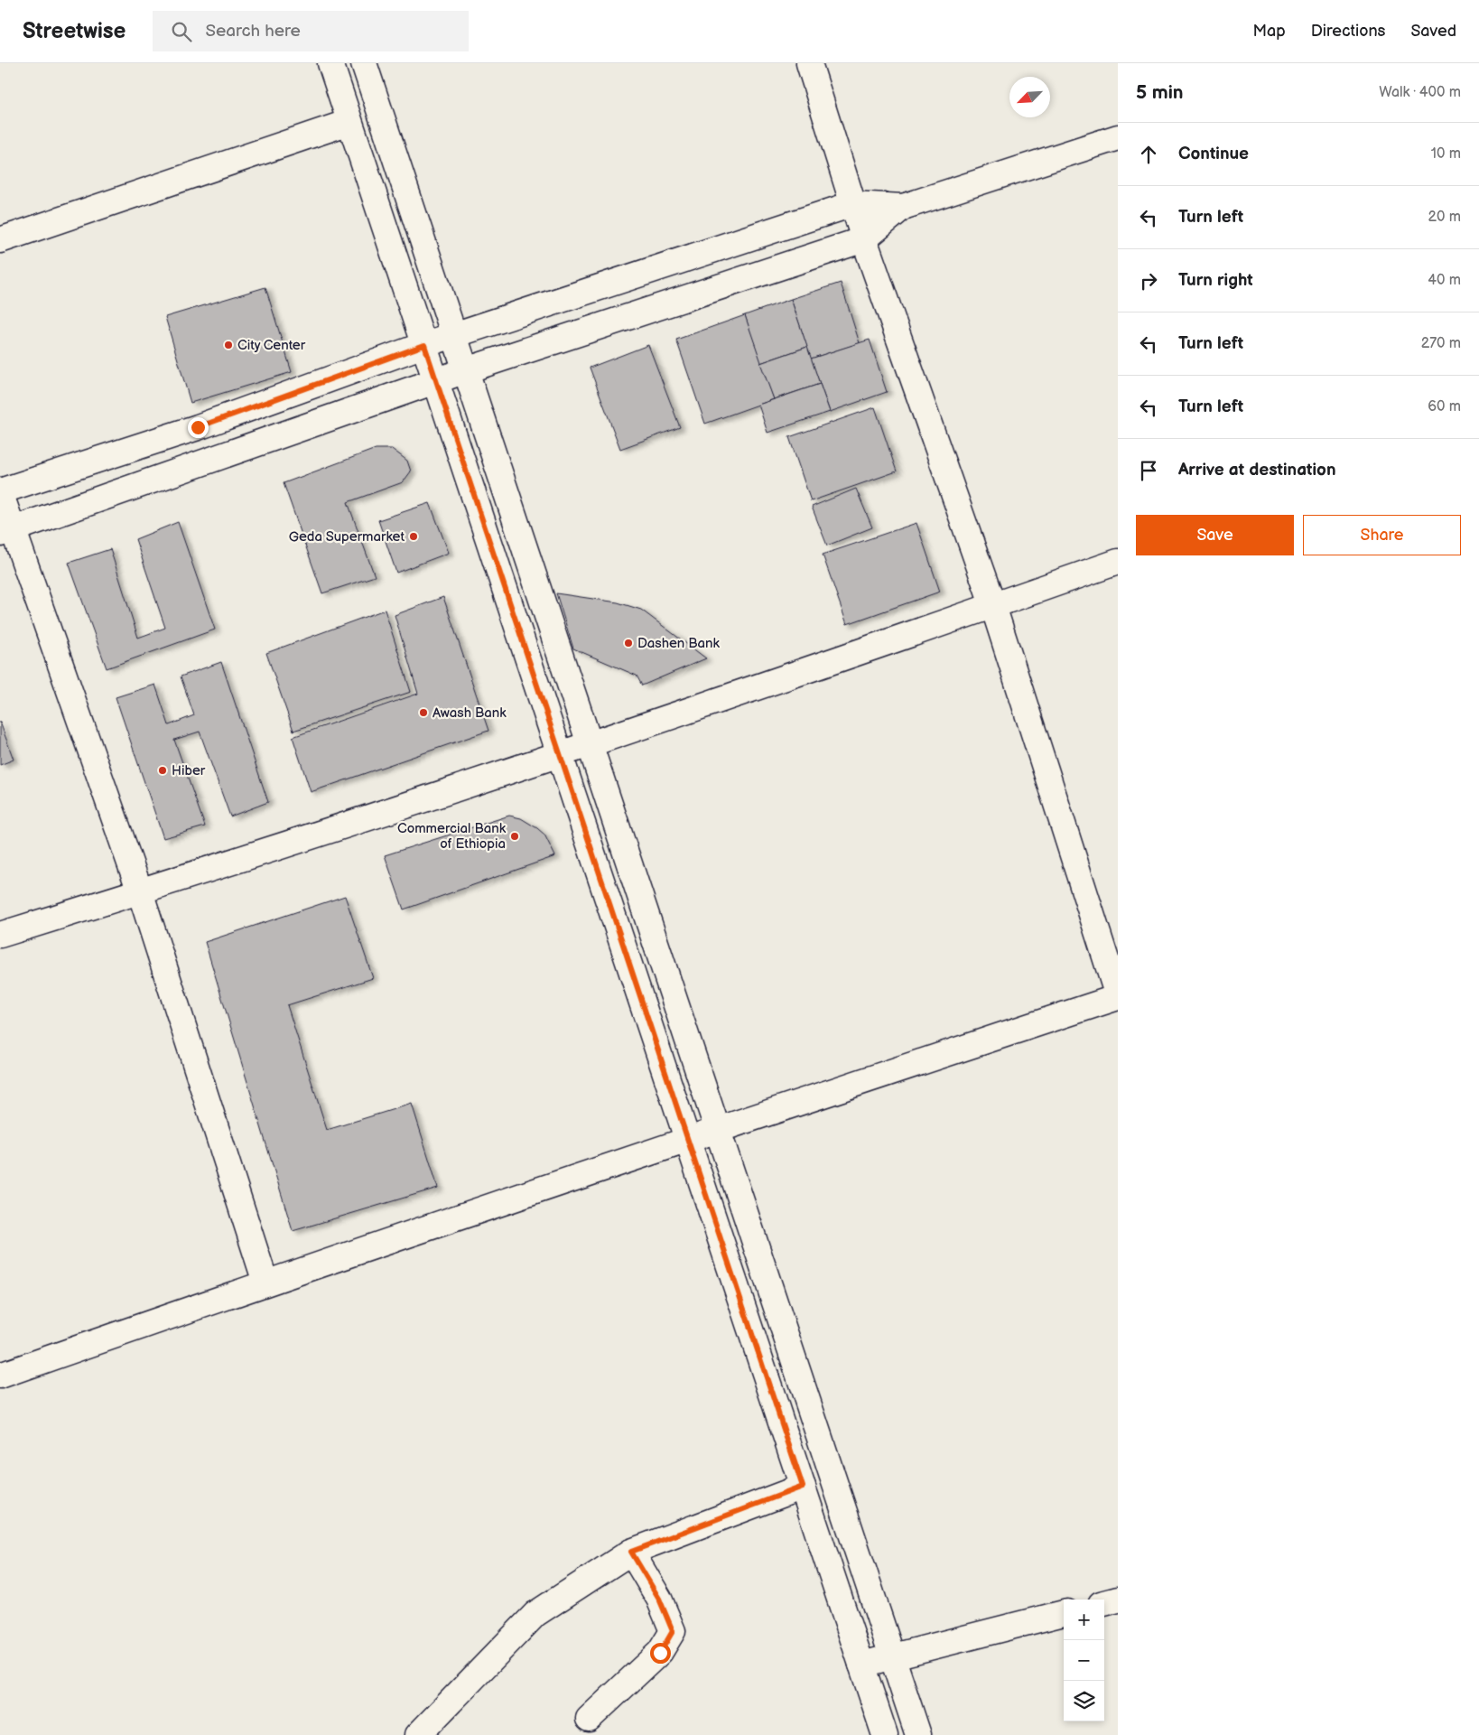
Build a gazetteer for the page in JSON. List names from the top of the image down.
{
  "places": [
    "City Center",
    "Geda Supermarket",
    "Dashen Bank",
    "Awash Bank",
    "Hiber",
    "Commercial Bank of Ethiopia"
  ],
  "north": "bottom left",
  "page": {
    "header": "Streetwise",
    "search": "Search here",
    "nav": ["Map", "Directions", "Saved"],
    "heading": ["5 min", "Walk · 400 m"],
    "list": [
      ["Continue", "10 m"],
      ["Turn left", "20 m"],
      ["Turn right", "40 m"],
      ["Turn left", "270 m"],
      ["Turn left", "60 m"],
      "Arrive at destination"
    ],
    "buttons": ["Save", "Share"],
    "map_buttons": ["+", "−"]
  }
}
